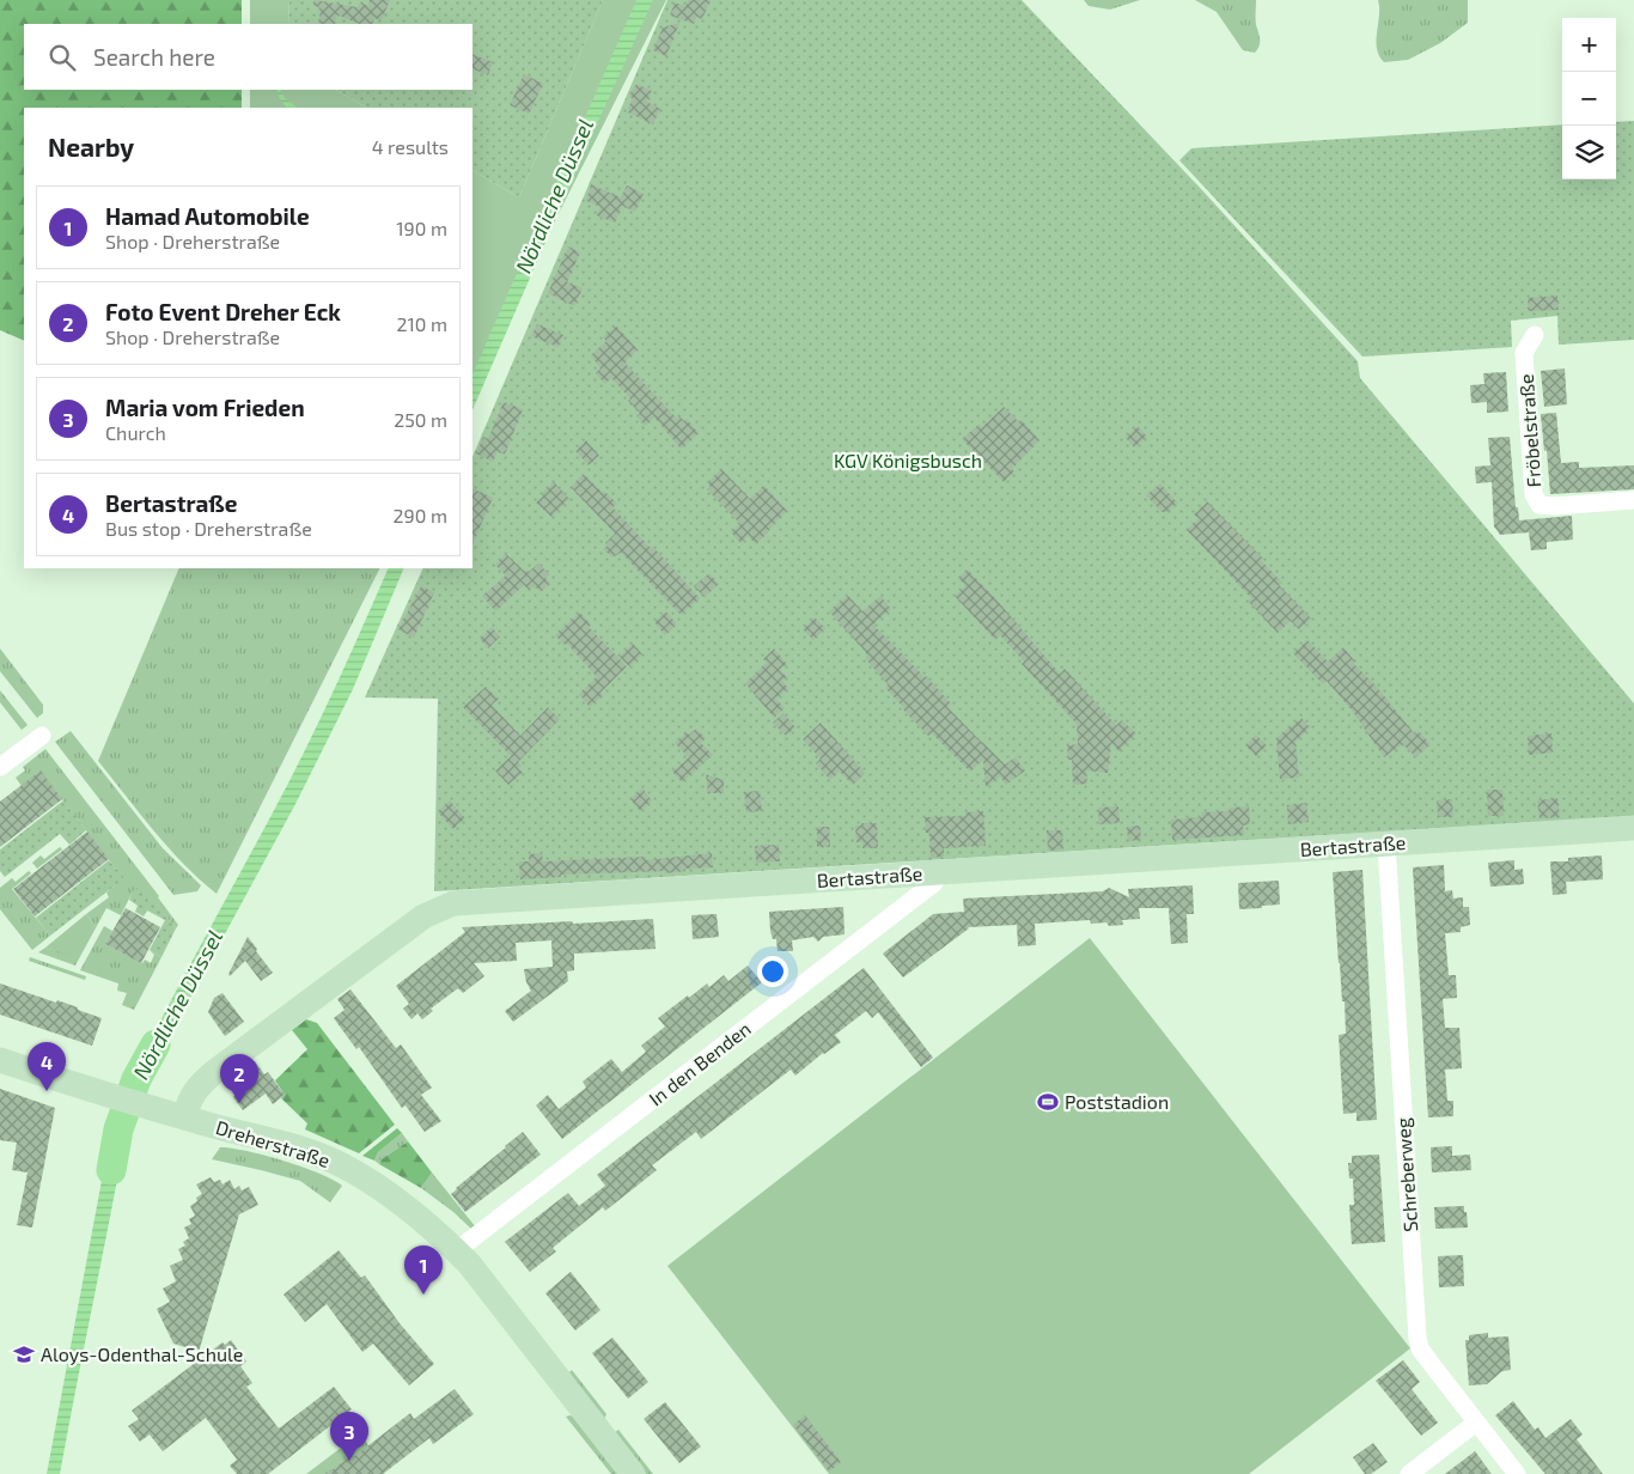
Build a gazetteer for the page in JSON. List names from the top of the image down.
{
  "streets": {
    "street": [
      "Fröbelstraße",
      "Bertastraße",
      "In den Benden",
      "Dreherstraße",
      "Schreberweg"
    ]
  },
  "crossings": [
    ["Bertastraße", "In den Benden"],
    ["Bertastraße", "Dreherstraße"],
    ["Bertastraße", "Schreberweg"],
    ["In den Benden", "Dreherstraße"]
  ],
  "water": ["Nördliche Düssel"],
  "parks": ["KGV Königsbusch"],
  "places": {
    "sports": ["Poststadion"],
    "school or university": ["Aloys-Odenthal-Schule"]
  },
  "page": {
    "map_buttons": ["+", "−"],
    "search": "Search here",
    "heading": ["Nearby", "4 results"],
    "list": [
      {
        "mark": "1",
        "name": "Hamad Automobile",
        "note": "Shop · Dreherstraße",
        "value": "190 m"
      },
      {
        "mark": "2",
        "name": "Foto Event Dreher Eck",
        "note": "Shop · Dreherstraße",
        "value": "210 m"
      },
      {
        "mark": "3",
        "name": "Maria vom Frieden",
        "note": "Church",
        "value": "250 m"
      },
      {
        "mark": "4",
        "name": "Bertastraße",
        "note": "Bus stop · Dreherstraße",
        "value": "290 m"
      }
    ],
    "pins": [
      "4",
      "2",
      "1",
      "3"
    ]
  }
}
